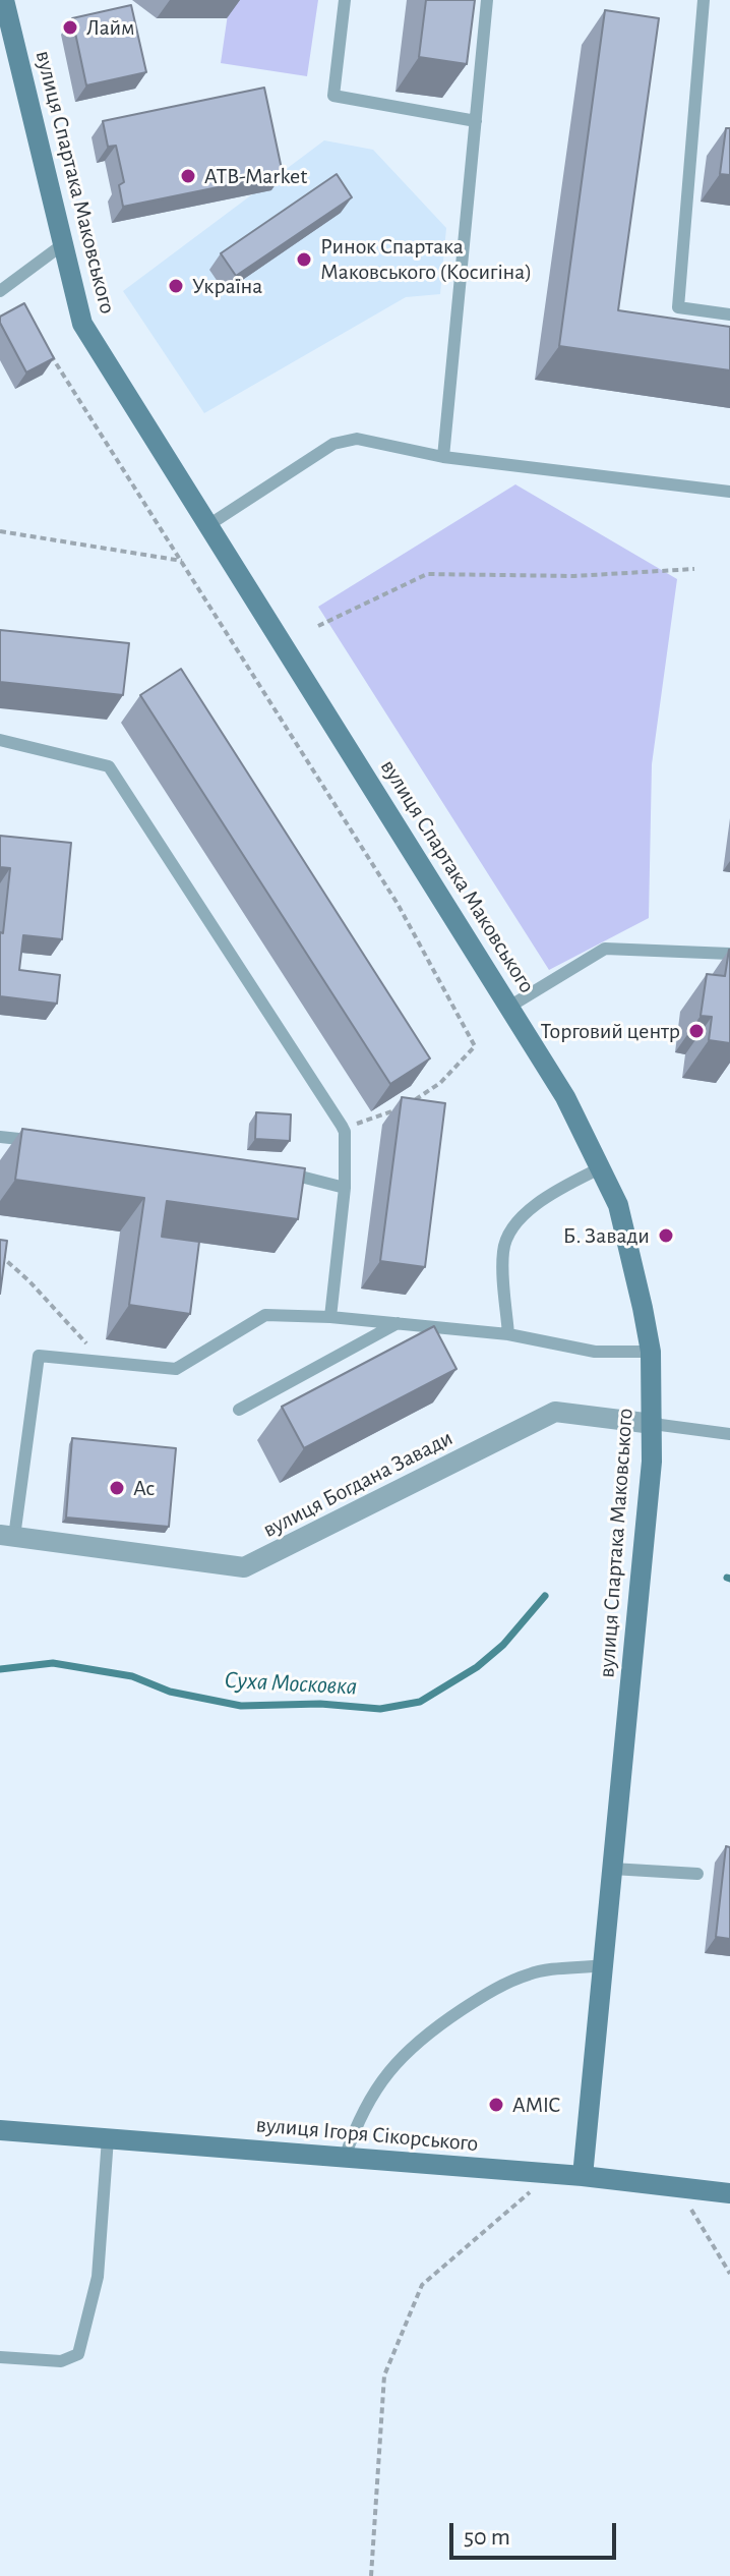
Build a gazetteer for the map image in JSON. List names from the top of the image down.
{
  "streets": {
    "street": ["вулиця Спартака Маковського", "вулиця Богдана Завади", "вулиця Ігоря Сікорського"]
  },
  "crossings": [
    ["вулиця Спартака Маковського", "вулиця Богдана Завади"],
    ["вулиця Спартака Маковського", "вулиця Ігоря Сікорського"]
  ],
  "water": ["Суха Московка"],
  "places": [
    "Лайм",
    "ATB-Market",
    "Ринок Спартака Маковського (Косигіна)",
    "Україна",
    "Торговий центр",
    "Б. Завади",
    "Ас",
    "AMIC"
  ],
  "scale_bar": "50 m"
}
